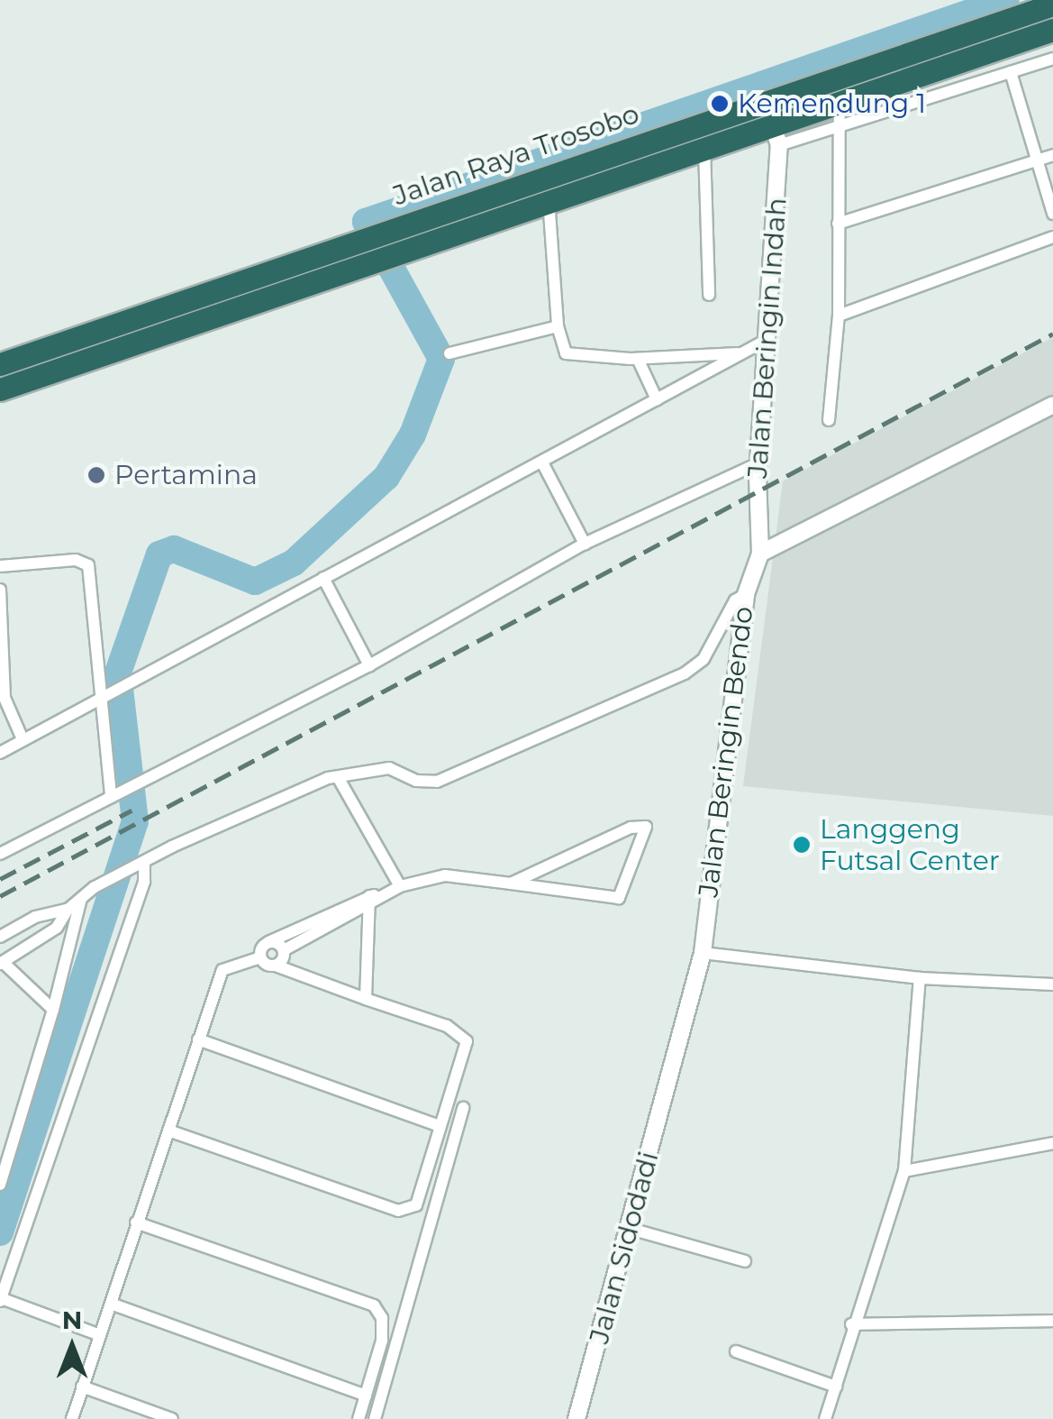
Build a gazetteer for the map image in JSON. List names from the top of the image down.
{
  "streets": {
    "highway": ["Jalan Raya Trosobo"],
    "street": ["Jalan Beringin Indah", "Jalan Beringin Bendo", "Jalan Sidodadi"]
  },
  "crossings": [
    ["Jalan Raya Trosobo", "Jalan Beringin Indah"],
    ["Jalan Beringin Indah", "Jalan Beringin Bendo"],
    ["Jalan Beringin Bendo", "Jalan Sidodadi"]
  ],
  "places": ["Kemendung 1", "Pertamina", "Langgeng Futsal Center"],
  "north": "top"
}
